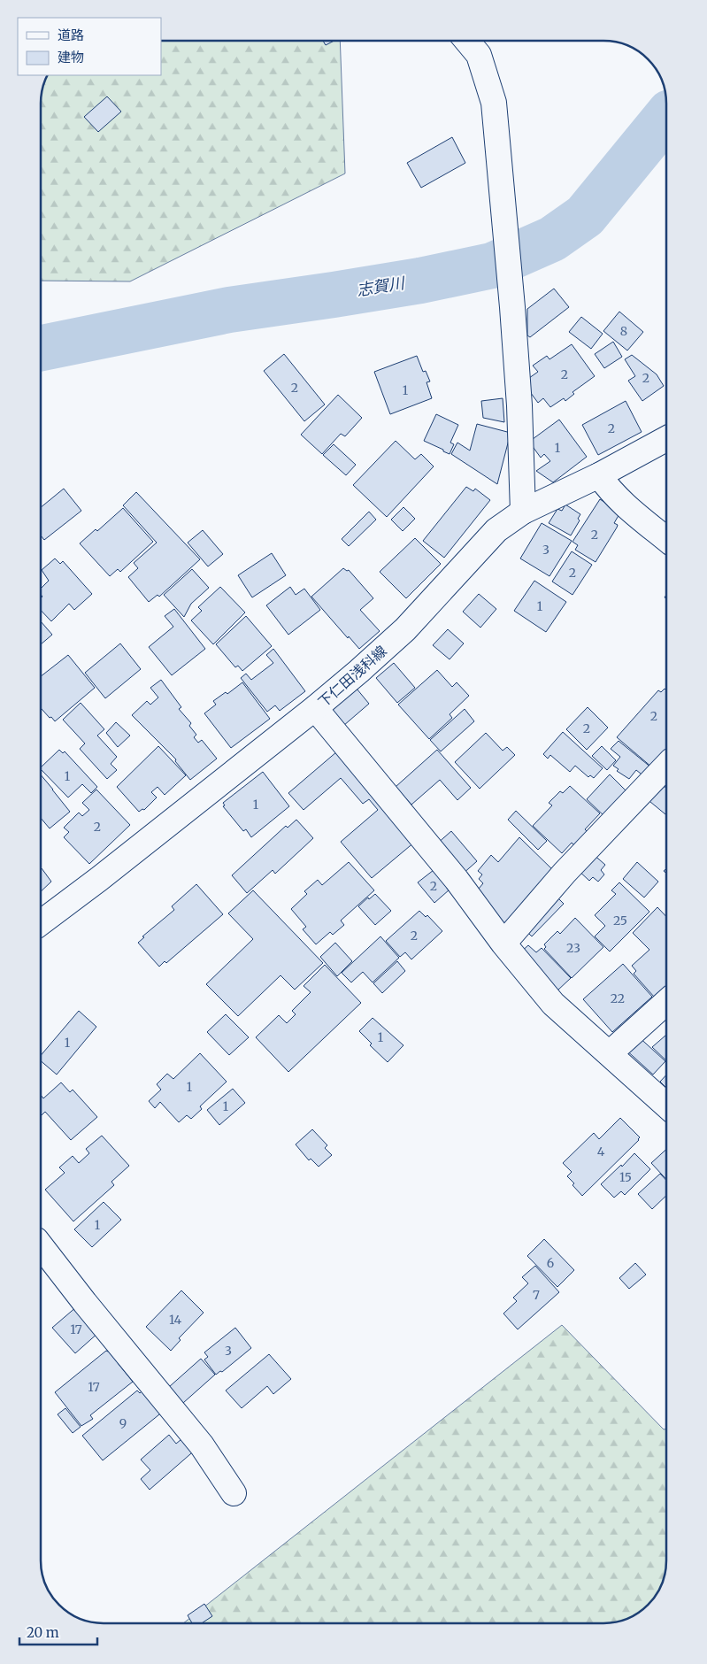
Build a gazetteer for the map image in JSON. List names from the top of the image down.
{
  "streets": {
    "street": ["下仁田浅科線"]
  },
  "water": ["志賀川"],
  "house_numbers": [
    "8",
    "2",
    "2",
    "2",
    "1",
    "2",
    "1",
    "2",
    "3",
    "2",
    "1",
    "2",
    "2",
    "1",
    "1",
    "2",
    "2",
    "25",
    "2",
    "23",
    "22",
    "1",
    "1",
    "1",
    "1",
    "4",
    "15",
    "1",
    "6",
    "7",
    "14",
    "17",
    "3",
    "17",
    "9"
  ],
  "legend": ["道路", "建物"],
  "scale_bar": "20 m"
}
